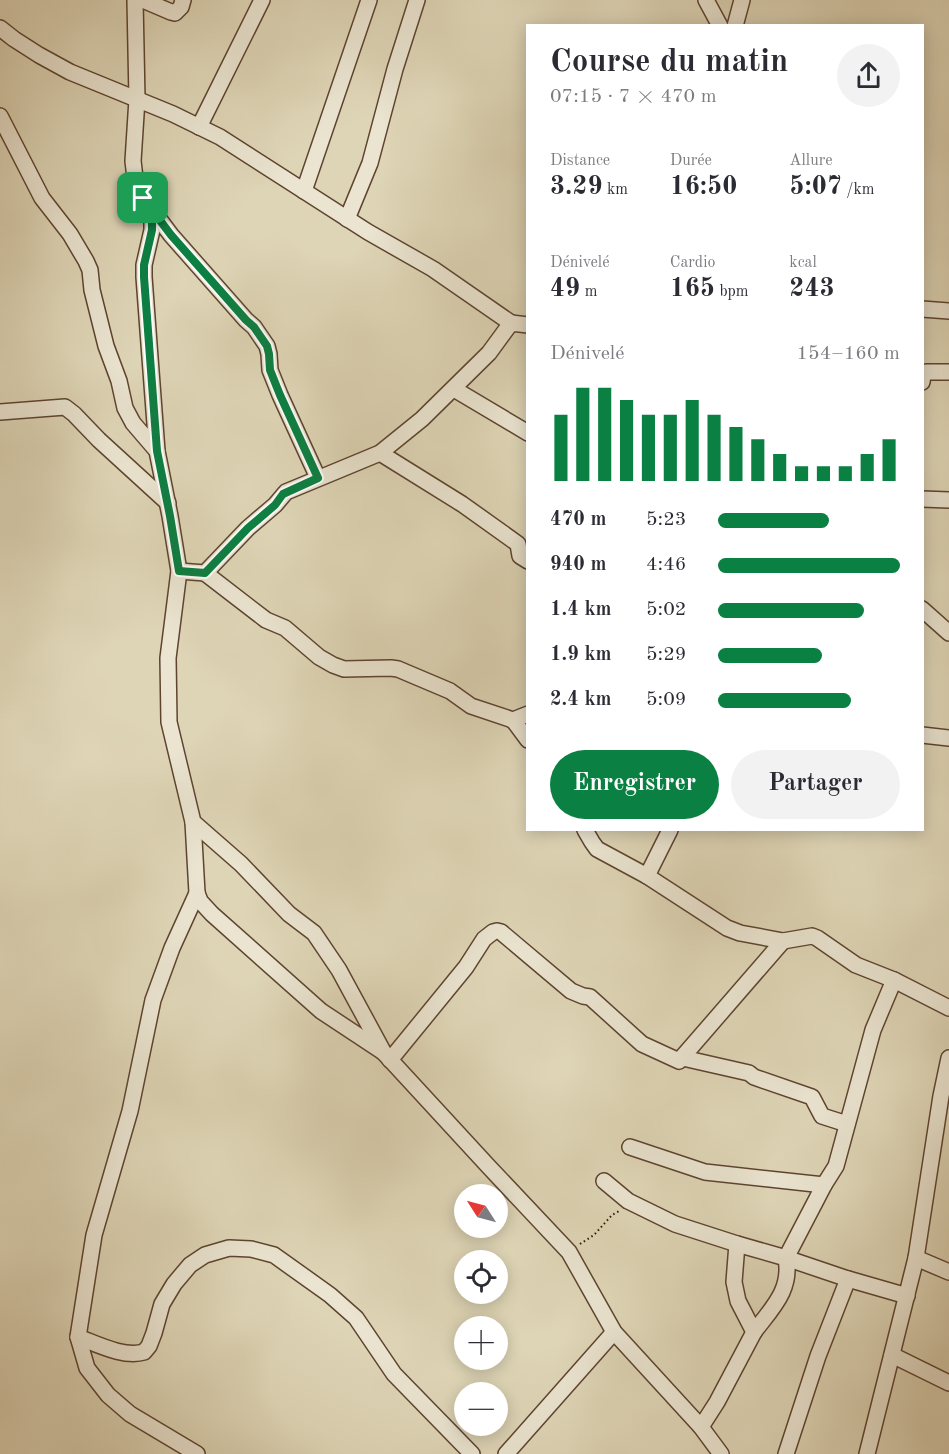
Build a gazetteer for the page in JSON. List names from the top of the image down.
{
  "north": "top left",
  "page": {
    "heading": ["Course du matin", "07:15 · 7 × 470 m"],
    "stats": [
      ["Distance", "3.29 km"],
      ["Durée", "16:50"],
      ["Allure", "5:07 /km"],
      ["Dénivelé", "49 m"],
      ["Cardio", "165 bpm"],
      ["kcal", "243"]
    ],
    "chart": ["Dénivelé", "154–160 m"],
    "list": [
      {
        "name": "470 m",
        "note": "5:23"
      },
      {
        "name": "940 m",
        "note": "4:46"
      },
      {
        "name": "1.4 km",
        "note": "5:02"
      },
      {
        "name": "1.9 km",
        "note": "5:29"
      },
      {
        "name": "2.4 km",
        "note": "5:09"
      }
    ],
    "buttons": ["Enregistrer", "Partager"],
    "map_buttons": ["+", "−"]
  }
}
